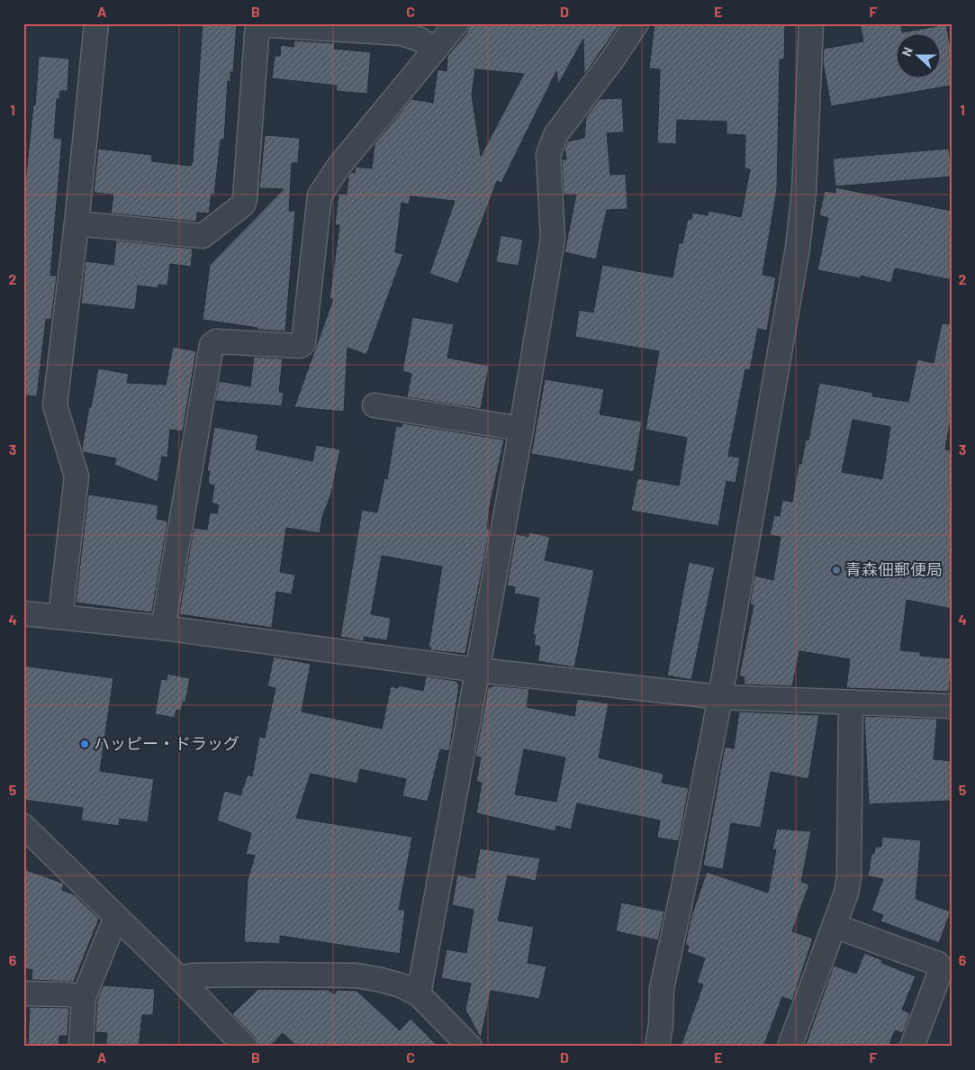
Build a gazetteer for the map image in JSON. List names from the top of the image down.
{
  "places": ["青森佃郵便局", "ハッピー・ドラッグ"],
  "north": "left",
  "grid": {
    "columns": [
      "A",
      "B",
      "C",
      "D",
      "E",
      "F"
    ],
    "rows": [
      "1",
      "2",
      "3",
      "4",
      "5",
      "6"
    ]
  }
}
